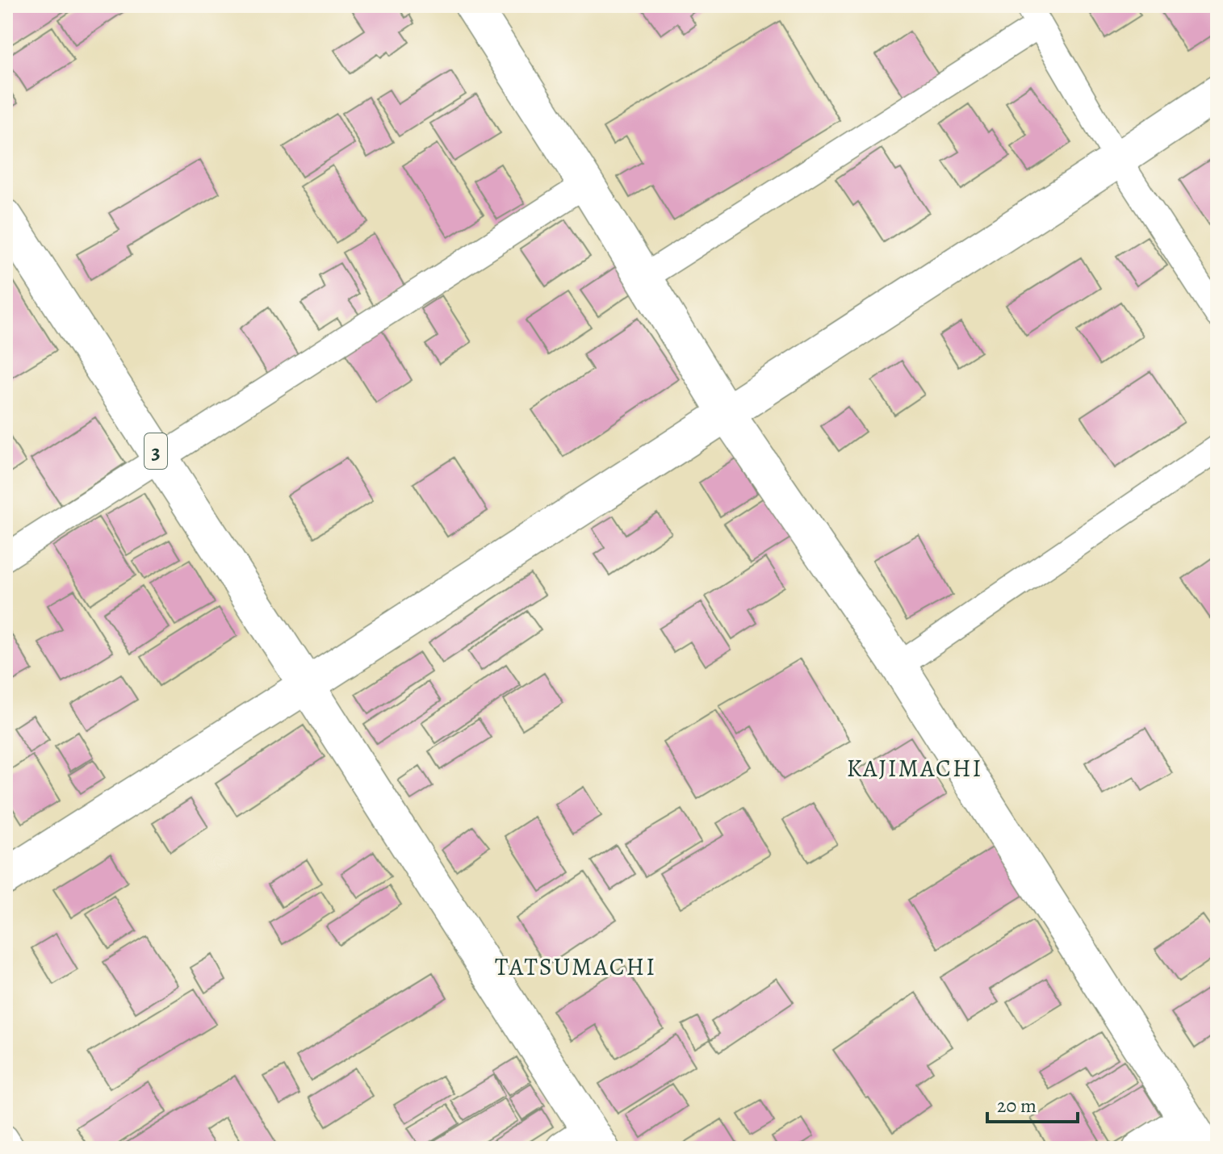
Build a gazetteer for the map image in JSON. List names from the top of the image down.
{
  "streets": {
    "street": ["3"]
  },
  "districts": ["KAJIMACHI", "TATSUMACHI"],
  "scale_bar": "20 m"
}
